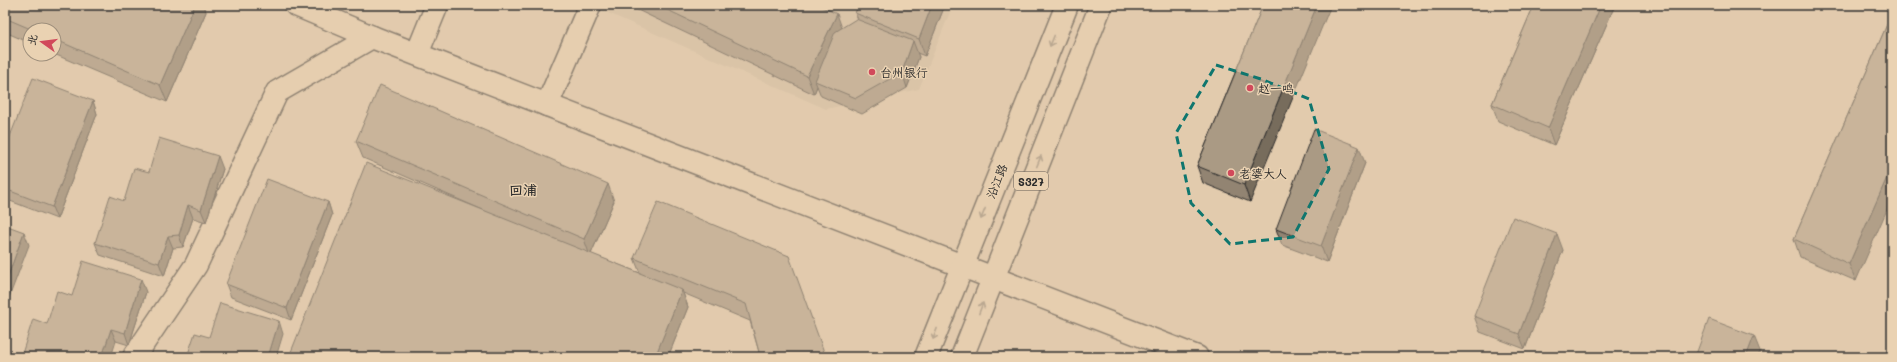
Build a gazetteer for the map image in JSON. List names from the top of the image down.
{
  "streets": {
    "street": ["沿江路", "S327"]
  },
  "districts": ["回浦"],
  "places": ["台州银行", "赵一鸣", "老婆大人"],
  "north": "left"
}
